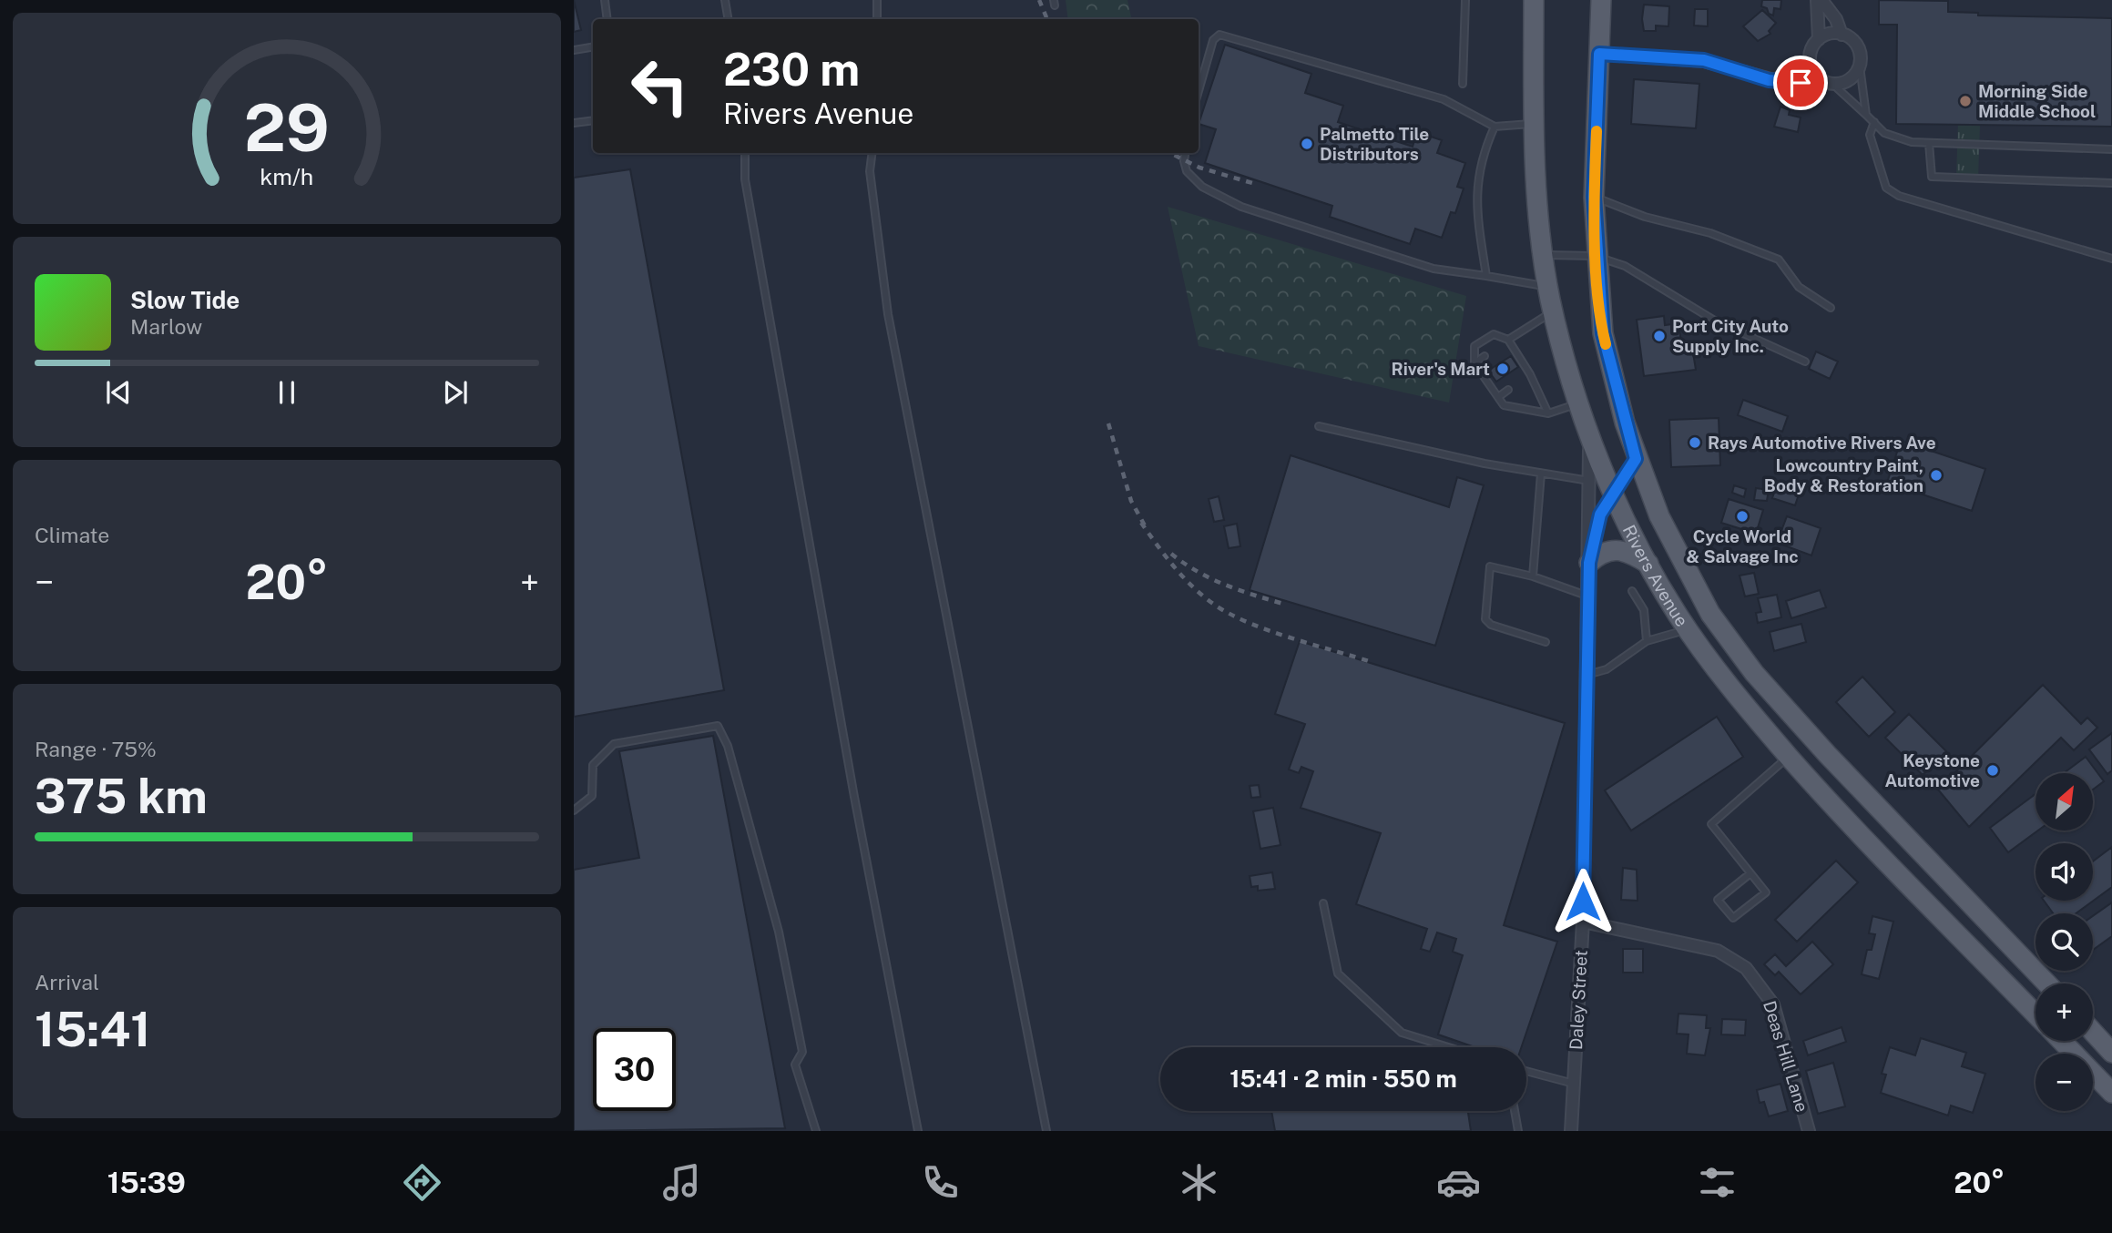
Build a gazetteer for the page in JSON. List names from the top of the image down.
{
  "streets": {
    "main road": ["Rivers Avenue"],
    "street": ["Daley Street", "Deas Hill Lane"]
  },
  "crossings": [
    ["Rivers Avenue", "Daley Street"],
    ["Daley Street", "Deas Hill Lane"]
  ],
  "places": [
    "Morning Side Middle School",
    "Palmetto Tile Distributors",
    "Port City Auto Supply Inc.",
    "River's Mart",
    "Rays Automotive Rivers Ave",
    "Lowcountry Paint, Body & Restoration",
    "Cycle World & Salvage Inc",
    "Keystone Automotive"
  ],
  "north": "top right",
  "page": {
    "turn": ["230 m", "Rivers Avenue"],
    "song": ["Slow Tide", "Marlow"],
    "tile": [
      "Climate",
      ["Range · 75%", "375 km"],
      ["Arrival", "15:41"]
    ],
    "heat": ["−", "20°", "+"],
    "map_buttons": ["+", "−"],
    "limit": "30",
    "trip": "15:41 · 2 min · 550 m",
    "tabs": ["15:39", "20°"],
    "gauge": ["29", "km/h"]
  }
}
